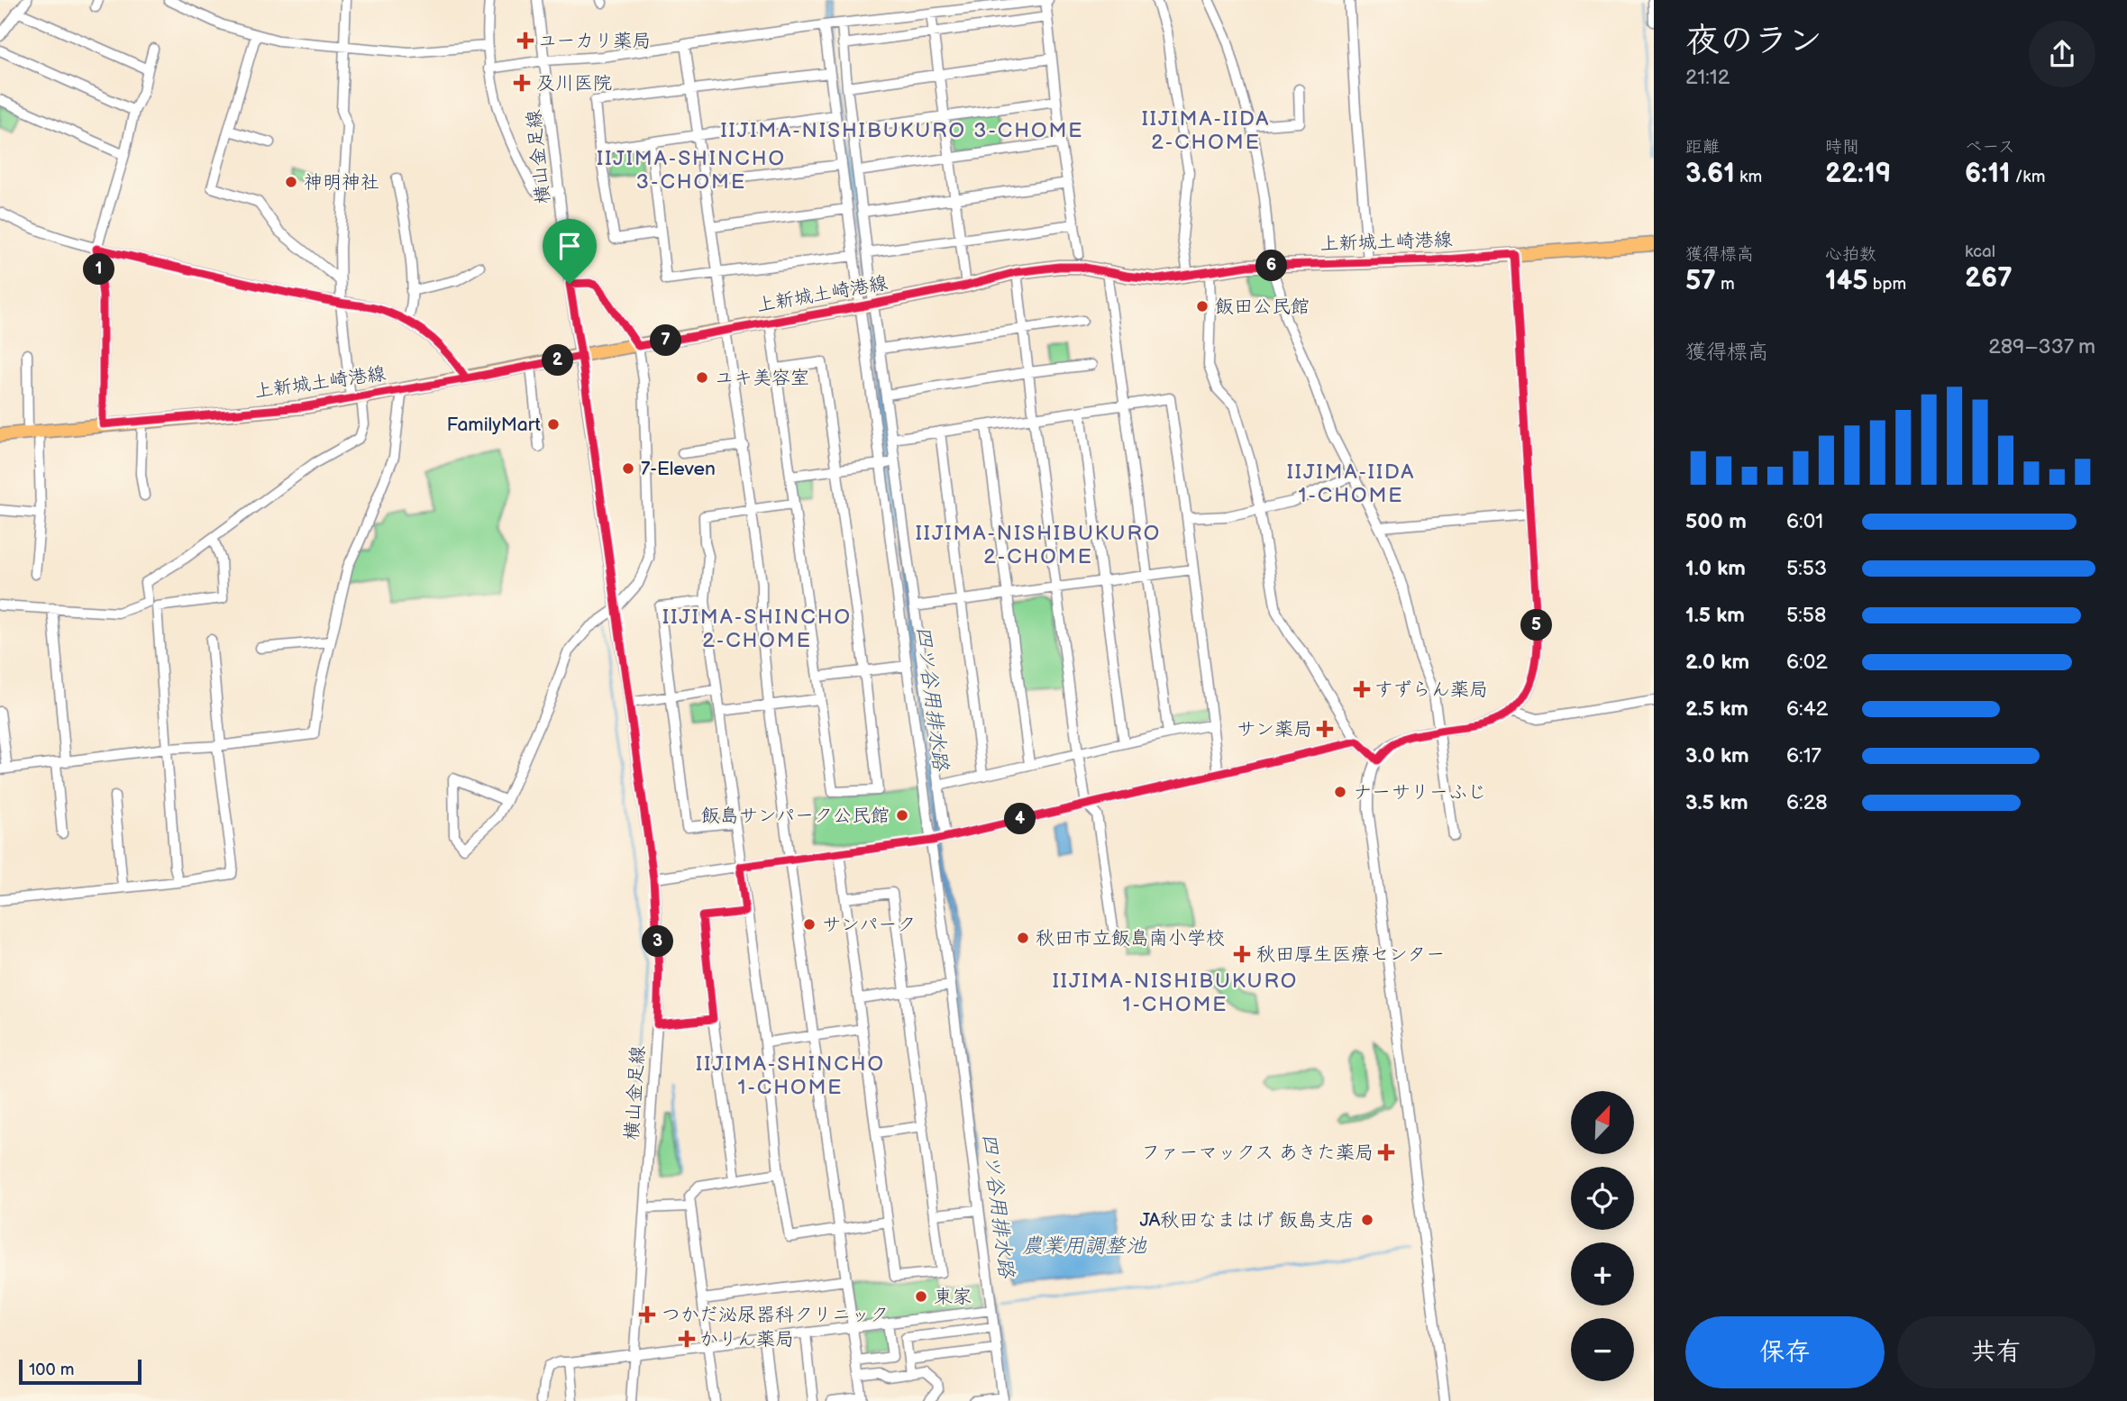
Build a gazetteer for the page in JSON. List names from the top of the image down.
{
  "streets": {
    "main road": ["上新城土崎港線"],
    "street": ["横山金足線"]
  },
  "crossings": [
    ["横山金足線", "上新城土崎港線"]
  ],
  "districts": [
    "IIJIMA-IIDA 2-CHOME",
    "IIJIMA-NISHIBUKURO 3-CHOME",
    "IIJIMA-SHINCHO 3-CHOME",
    "IIJIMA-IIDA 1-CHOME",
    "IIJIMA-NISHIBUKURO 2-CHOME",
    "IIJIMA-SHINCHO 2-CHOME",
    "IIJIMA-NISHIBUKURO 1-CHOME",
    "IIJIMA-SHINCHO 1-CHOME"
  ],
  "water": ["四ツ谷用排水路", "農業用調整池"],
  "places": {
    "health": [
      "ユーカリ薬局",
      "及川医院",
      "すずらん薬局",
      "サン薬局",
      "秋田厚生医療センター",
      "ファーマックス あきた薬局",
      "つかだ泌尿器科クリニック",
      "かりん薬局"
    ],
    "other": [
      "神明神社",
      "飯田公民館",
      "ユキ美容室",
      "FamilyMart",
      "7-Eleven",
      "ナーサリーふじ",
      "飯島サンパーク公民館",
      "サンパーク",
      "秋田市立飯島南小学校",
      "JA秋田なまはげ 飯島支店",
      "東家"
    ]
  },
  "scale_bar": "100 m",
  "north": "top right",
  "page": {
    "heading": ["夜のラン", "21:12"],
    "stats": [
      ["距離", "3.61 km"],
      ["時間", "22:19"],
      ["ペース", "6:11 /km"],
      ["獲得標高", "57 m"],
      ["心拍数", "145 bpm"],
      ["kcal", "267"]
    ],
    "pins": [
      "6",
      "1",
      "7",
      "2",
      "5",
      "4",
      "3"
    ],
    "chart": ["獲得標高", "289–337 m"],
    "list": [
      {
        "name": "500 m",
        "note": "6:01"
      },
      {
        "name": "1.0 km",
        "note": "5:53"
      },
      {
        "name": "1.5 km",
        "note": "5:58"
      },
      {
        "name": "2.0 km",
        "note": "6:02"
      },
      {
        "name": "2.5 km",
        "note": "6:42"
      },
      {
        "name": "3.0 km",
        "note": "6:17"
      },
      {
        "name": "3.5 km",
        "note": "6:28"
      }
    ],
    "map_buttons": ["+", "−"],
    "buttons": ["保存", "共有"],
    "scale": "100 m"
  }
}
